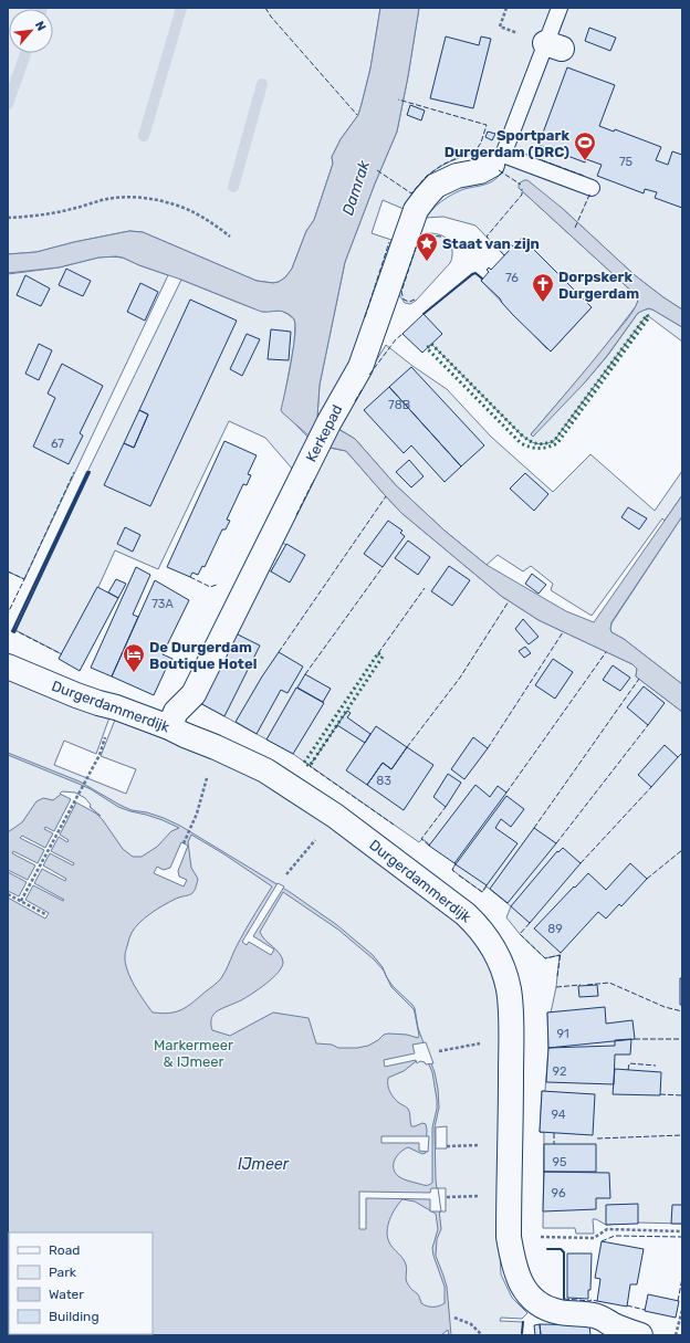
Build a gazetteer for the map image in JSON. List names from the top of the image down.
{
  "streets": {
    "street": ["Kerkepad", "Durgerdammerdijk"]
  },
  "crossings": [
    ["Kerkepad", "Durgerdammerdijk"]
  ],
  "water": ["Damrak", "IJmeer"],
  "parks": ["Markermeer & IJmeer"],
  "places": {
    "sports": ["Sportpark Durgerdam (DRC)"],
    "place": ["Staat van zijn"],
    "church": ["Dorpskerk Durgerdam"],
    "hotel": ["De Durgerdam Boutique Hotel"]
  },
  "house_numbers": [
    "75",
    "76",
    "78B",
    "67",
    "73A",
    "83",
    "89",
    "91",
    "92",
    "94",
    "95",
    "96"
  ],
  "legend": [
    "Road",
    "Park",
    "Water",
    "Building"
  ],
  "north": "top right"
}
